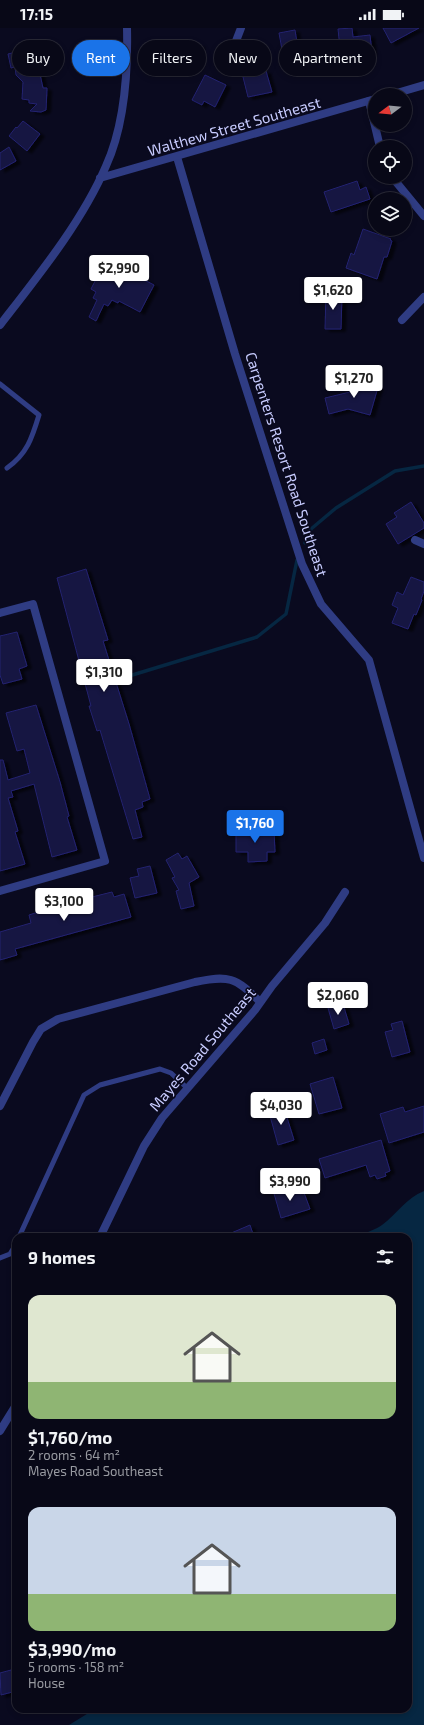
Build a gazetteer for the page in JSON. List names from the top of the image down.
{
  "streets": {
    "street": ["Walthew Street Southeast", "Carpenters Resort Road Southeast", "Mayes Road Southeast"]
  },
  "crossings": [
    ["Walthew Street Southeast", "Carpenters Resort Road Southeast"]
  ],
  "north": "left",
  "page": {
    "status": "17:15",
    "chip": [
      "Buy",
      "Rent",
      "Filters",
      "New",
      "Apartment"
    ],
    "price": [
      "$2,990",
      "$1,620",
      "$1,270",
      "$1,310",
      "$1,760",
      "$3,100",
      "$2,060",
      "$4,030",
      "$3,990"
    ],
    "heading": "9 homes",
    "list": [
      {
        "name": "$1,760/mo",
        "note": "2 rooms · 64 m² · Mayes Road Southeast"
      },
      {
        "name": "$3,990/mo",
        "note": "5 rooms · 158 m² · House"
      }
    ]
  }
}
